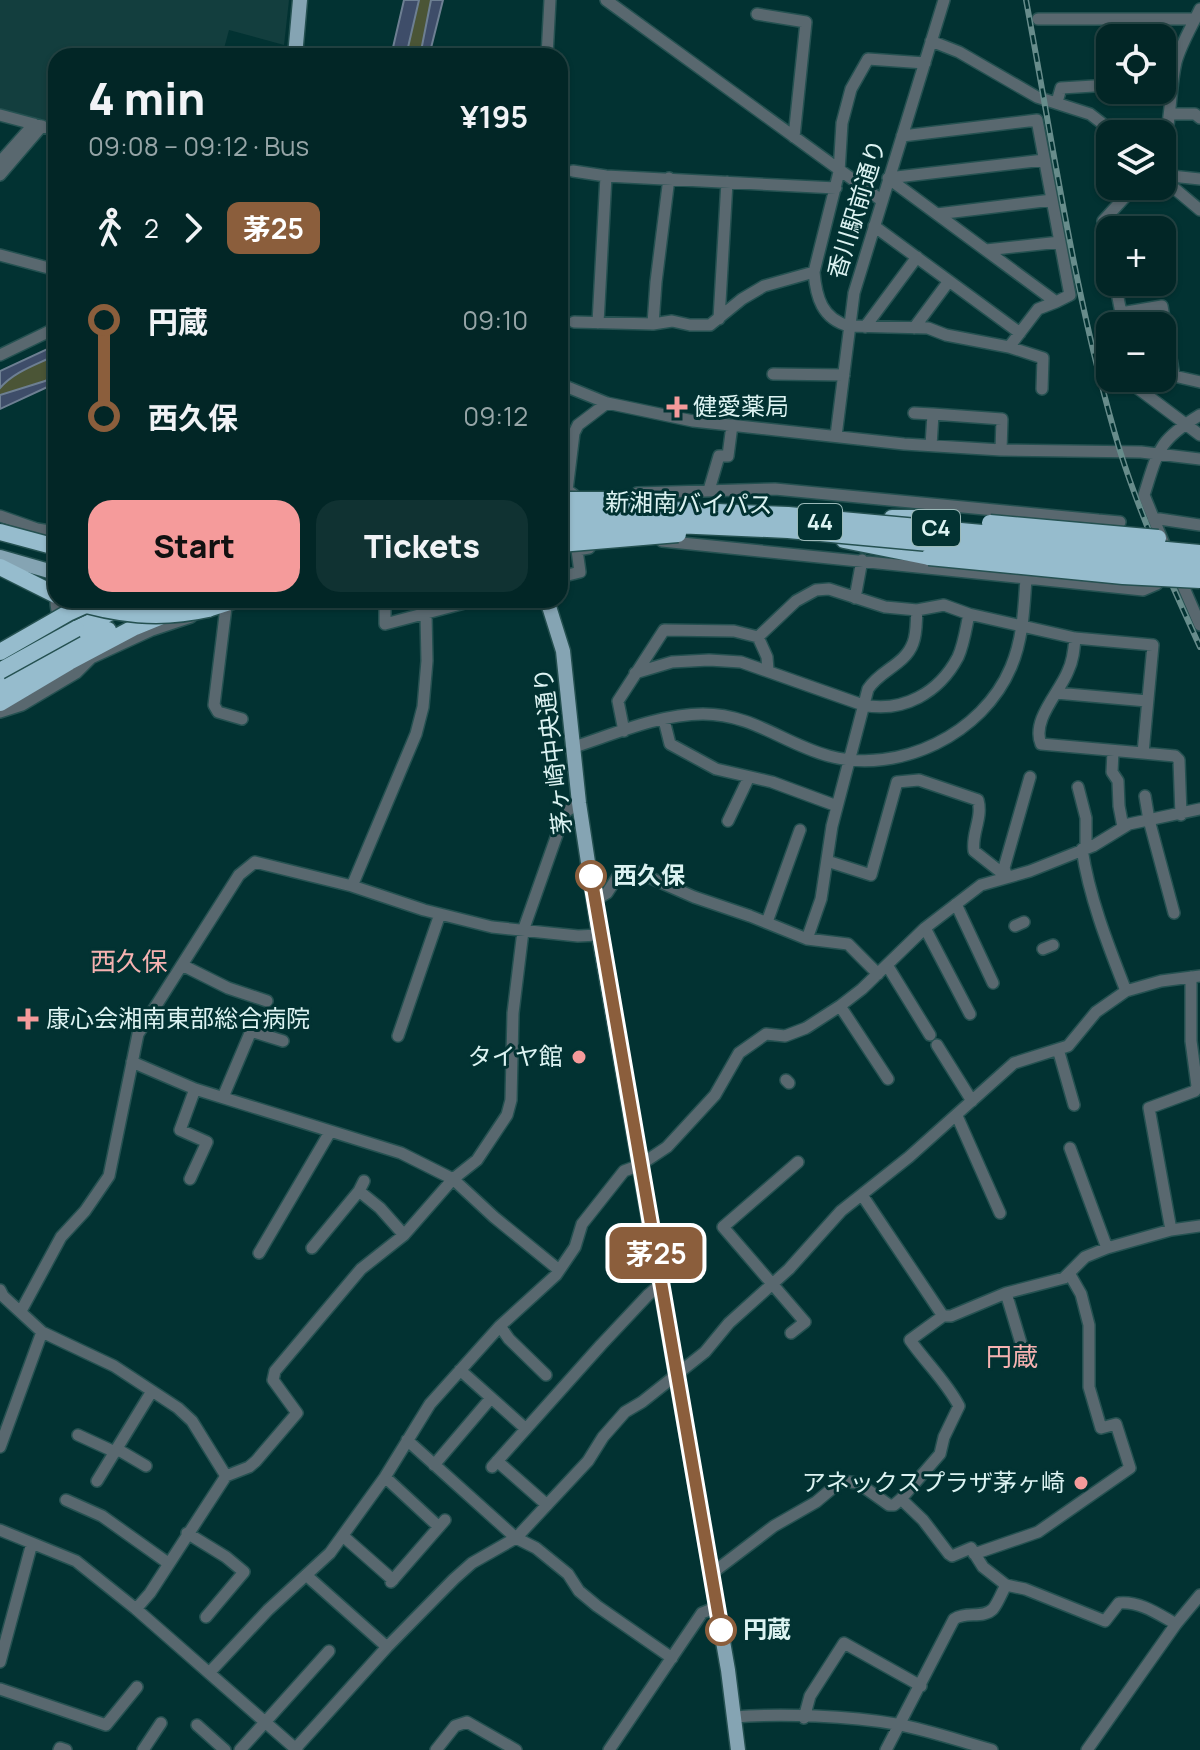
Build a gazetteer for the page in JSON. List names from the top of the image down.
{
  "streets": {
    "highway": ["新湘南バイパス", "C4"],
    "main road": ["44", "茅ヶ崎中央通り"],
    "street": ["香川駅前通り"]
  },
  "crossings": [
    ["新湘南バイパス", "44"],
    ["新湘南バイパス", "C4"],
    ["44", "C4"]
  ],
  "districts": ["西久保", "円蔵"],
  "places": {
    "health": ["健愛薬局", "康心会湘南東部総合病院"],
    "other": [
      "西久保",
      "タイヤ館",
      "アネックスプラザ茅ヶ崎",
      "円蔵"
    ]
  },
  "lines": ["bus line 茅25"],
  "page": {
    "on_map": "茅25",
    "map_buttons": ["+", "−"],
    "heading": ["4 min", "09:08 – 09:12 · Bus", "¥195"],
    "legs": ["2", "茅25"],
    "list": [
      {
        "name": "円蔵",
        "value": "09:10"
      },
      {
        "name": "西久保",
        "value": "09:12"
      }
    ],
    "buttons": ["Start", "Tickets"]
  }
}
